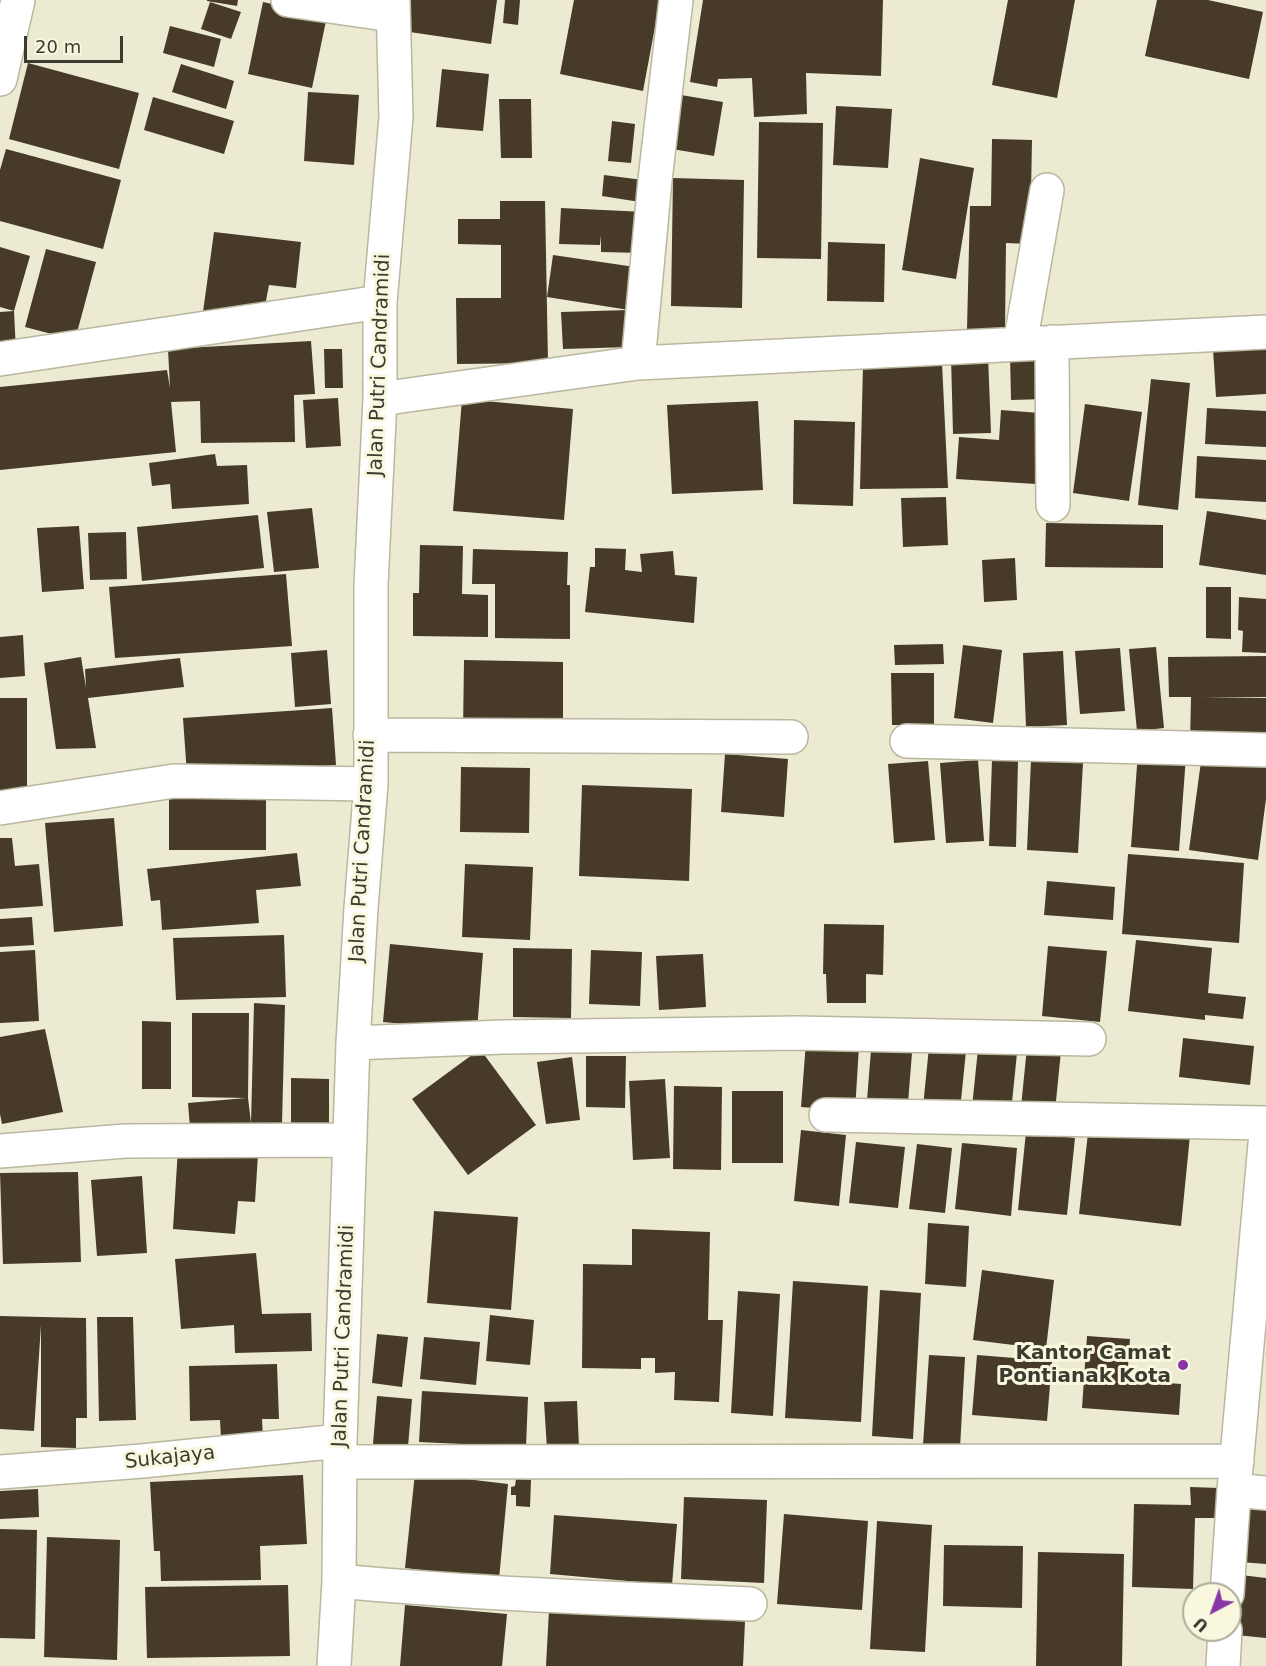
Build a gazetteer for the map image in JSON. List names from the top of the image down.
{
  "streets": {
    "street": ["Jalan Putri Candramidi", "Sukajaya"]
  },
  "crossings": [
    ["Jalan Putri Candramidi", "Sukajaya"]
  ],
  "places": ["Kantor Camat Pontianak Kota"],
  "scale_bar": "20 m",
  "north": "bottom left"
}
